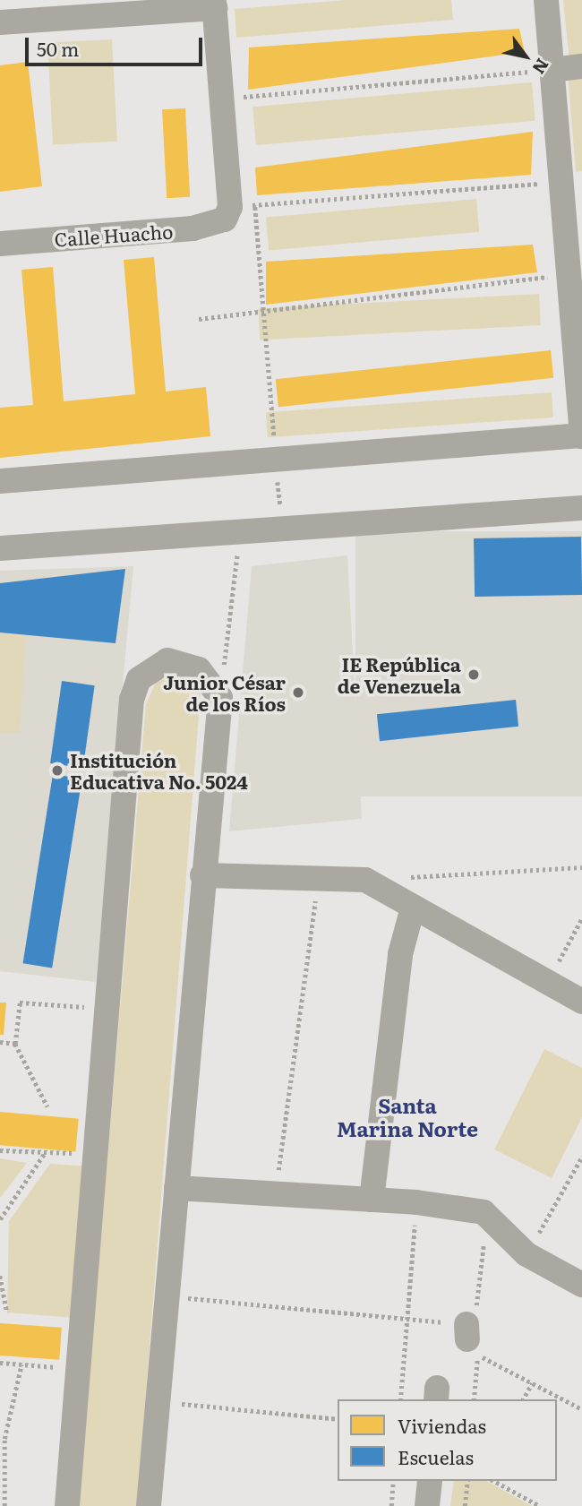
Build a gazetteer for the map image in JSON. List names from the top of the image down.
{
  "streets": {
    "street": ["Calle Huacho"]
  },
  "districts": ["Santa Marina Norte"],
  "places": ["IE República de Venezuela", "Junior César de los Ríos", "Institución Educativa No. 5024"],
  "legend": ["Viviendas", "Escuelas"],
  "scale_bar": "50 m",
  "north": "bottom right"
}
